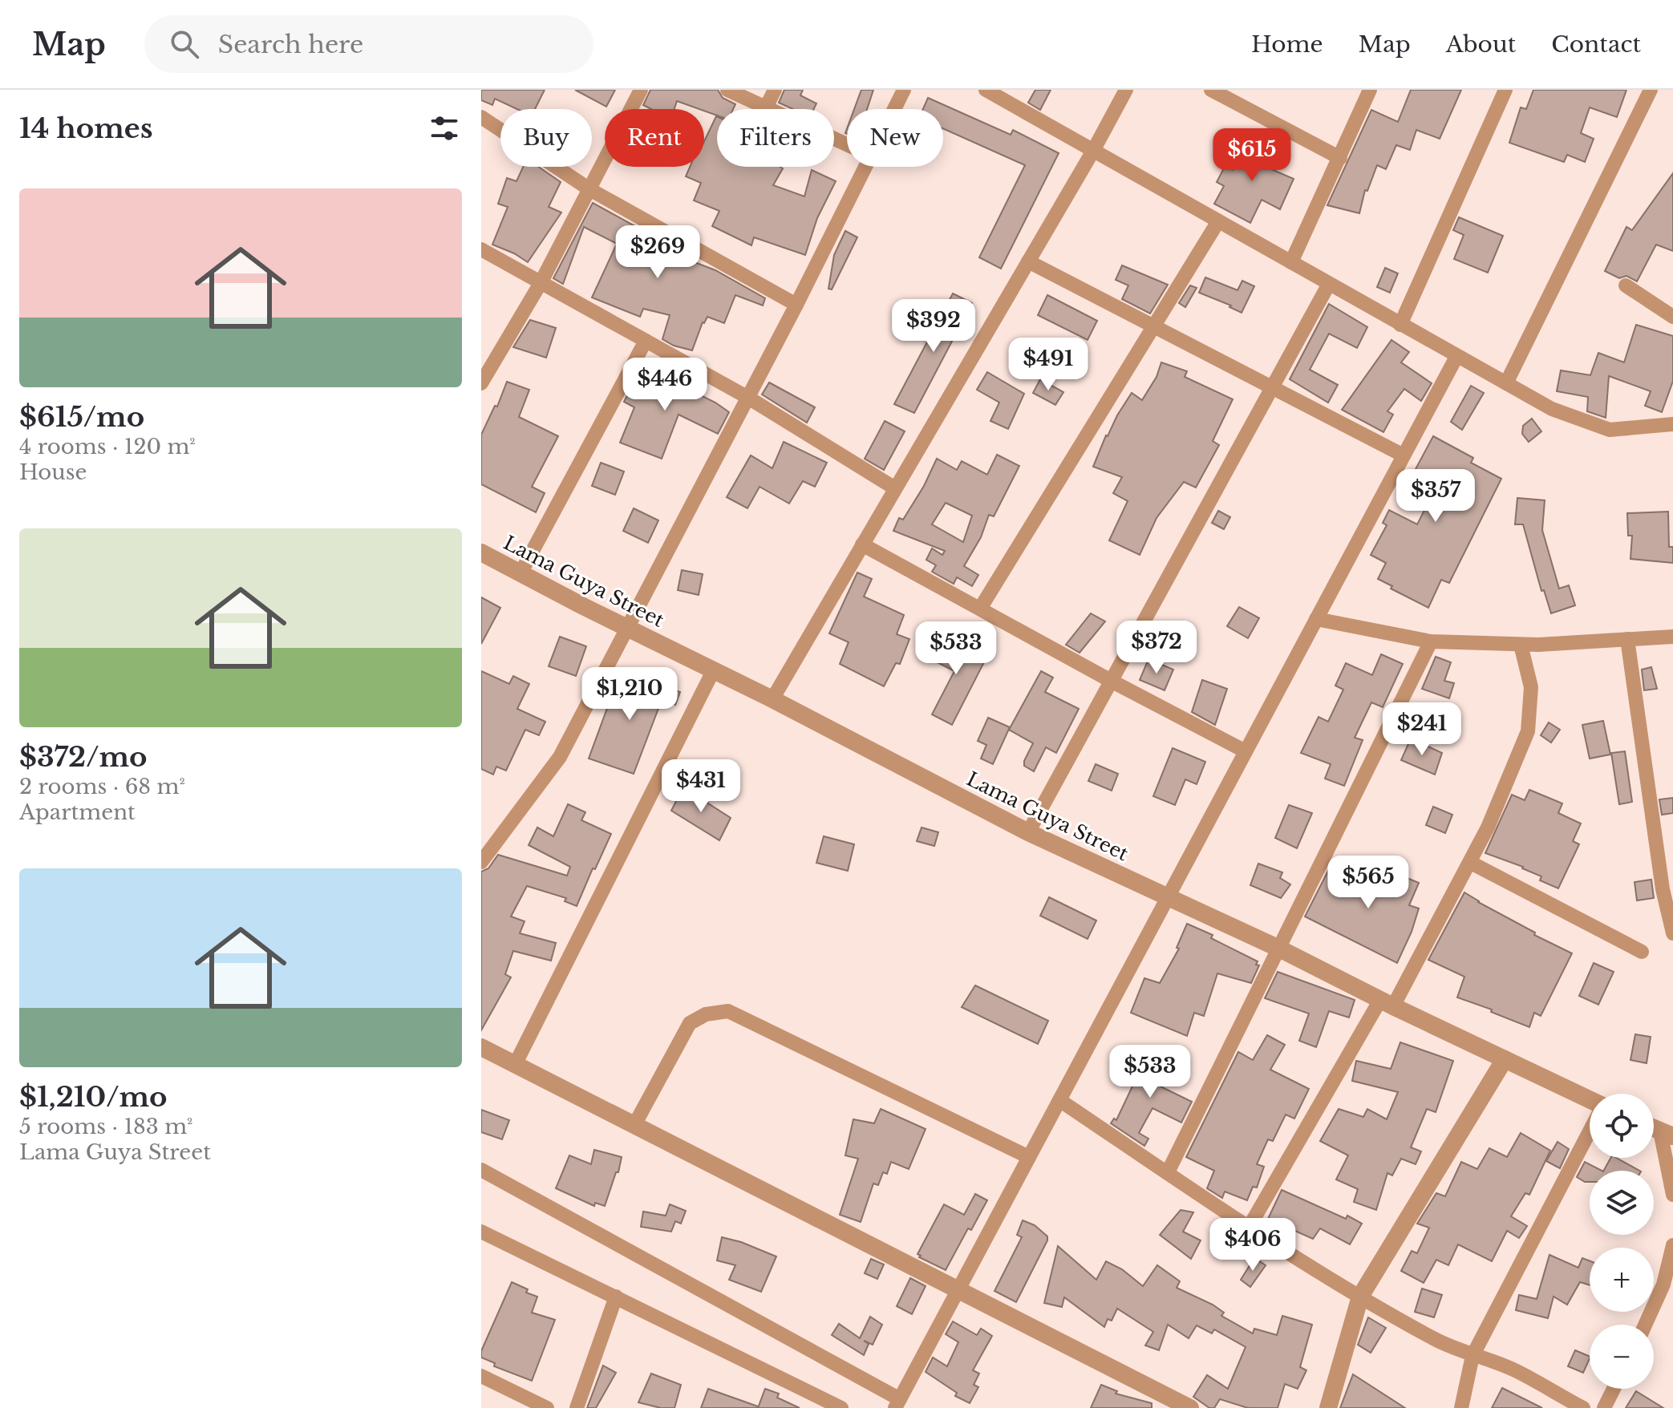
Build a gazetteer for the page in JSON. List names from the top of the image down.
{
  "streets": {
    "street": ["Lama Guya Street"]
  },
  "page": {
    "header": "Map",
    "search": "Search here",
    "nav": [
      "Home",
      "Map",
      "About",
      "Contact"
    ],
    "heading": "14 homes",
    "chip": [
      "Buy",
      "Rent",
      "Filters",
      "New"
    ],
    "price": [
      "$615",
      "$269",
      "$392",
      "$491",
      "$446",
      "$357",
      "$372",
      "$533",
      "$1,210",
      "$241",
      "$431",
      "$565",
      "$533",
      "$406"
    ],
    "list": [
      {
        "name": "$615/mo",
        "note": "4 rooms · 120 m² · House"
      },
      {
        "name": "$372/mo",
        "note": "2 rooms · 68 m² · Apartment"
      },
      {
        "name": "$1,210/mo",
        "note": "5 rooms · 183 m² · Lama Guya Street"
      }
    ],
    "map_buttons": ["+", "−"]
  }
}
